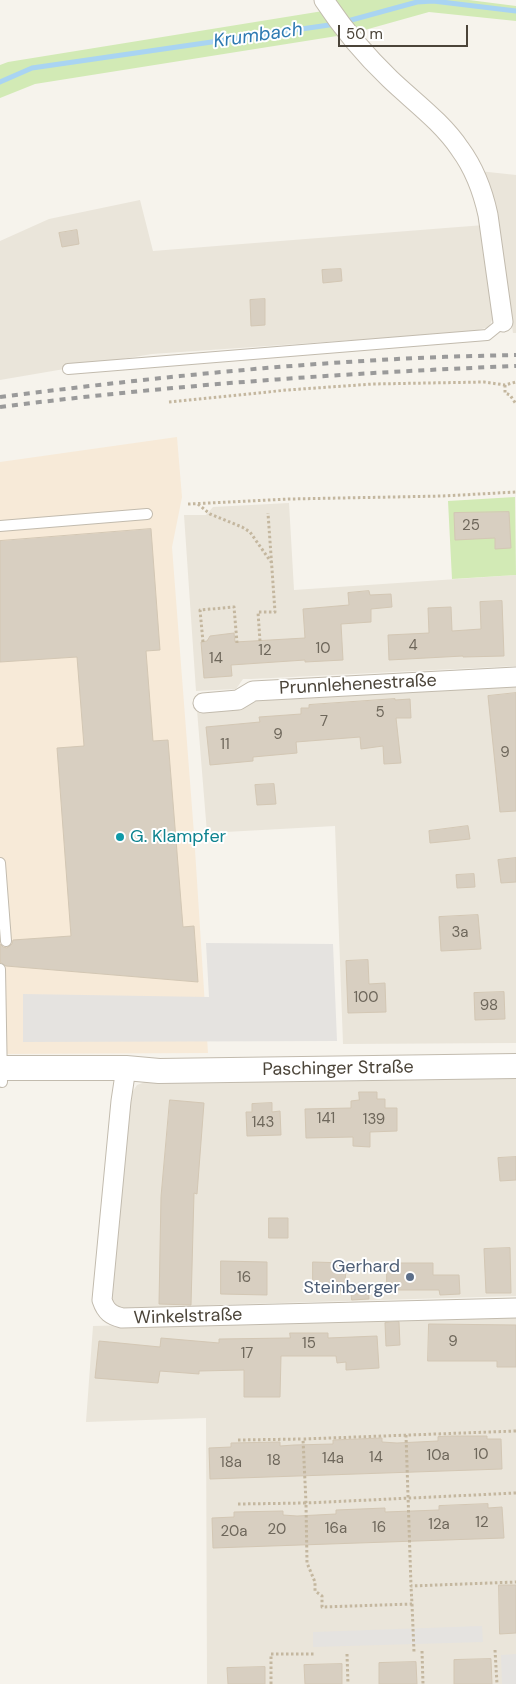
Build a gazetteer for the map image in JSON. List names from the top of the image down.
{
  "streets": {
    "street": ["Prunnlehenestraße", "Paschinger Straße", "Winkelstraße"]
  },
  "crossings": [
    ["Paschinger Straße", "Winkelstraße"]
  ],
  "water": ["Krumbach"],
  "places": ["G. Klampfer", "Gerhard Steinberger"],
  "house_numbers": [
    "25",
    "4",
    "10",
    "12",
    "14",
    "5",
    "7",
    "9",
    "11",
    "9",
    "3a",
    "100",
    "98",
    "141",
    "139",
    "143",
    "16",
    "9",
    "15",
    "17",
    "10",
    "10a",
    "14",
    "14a",
    "18",
    "18a",
    "12",
    "12a",
    "16",
    "16a",
    "20",
    "20a"
  ],
  "scale_bar": "50 m"
}
